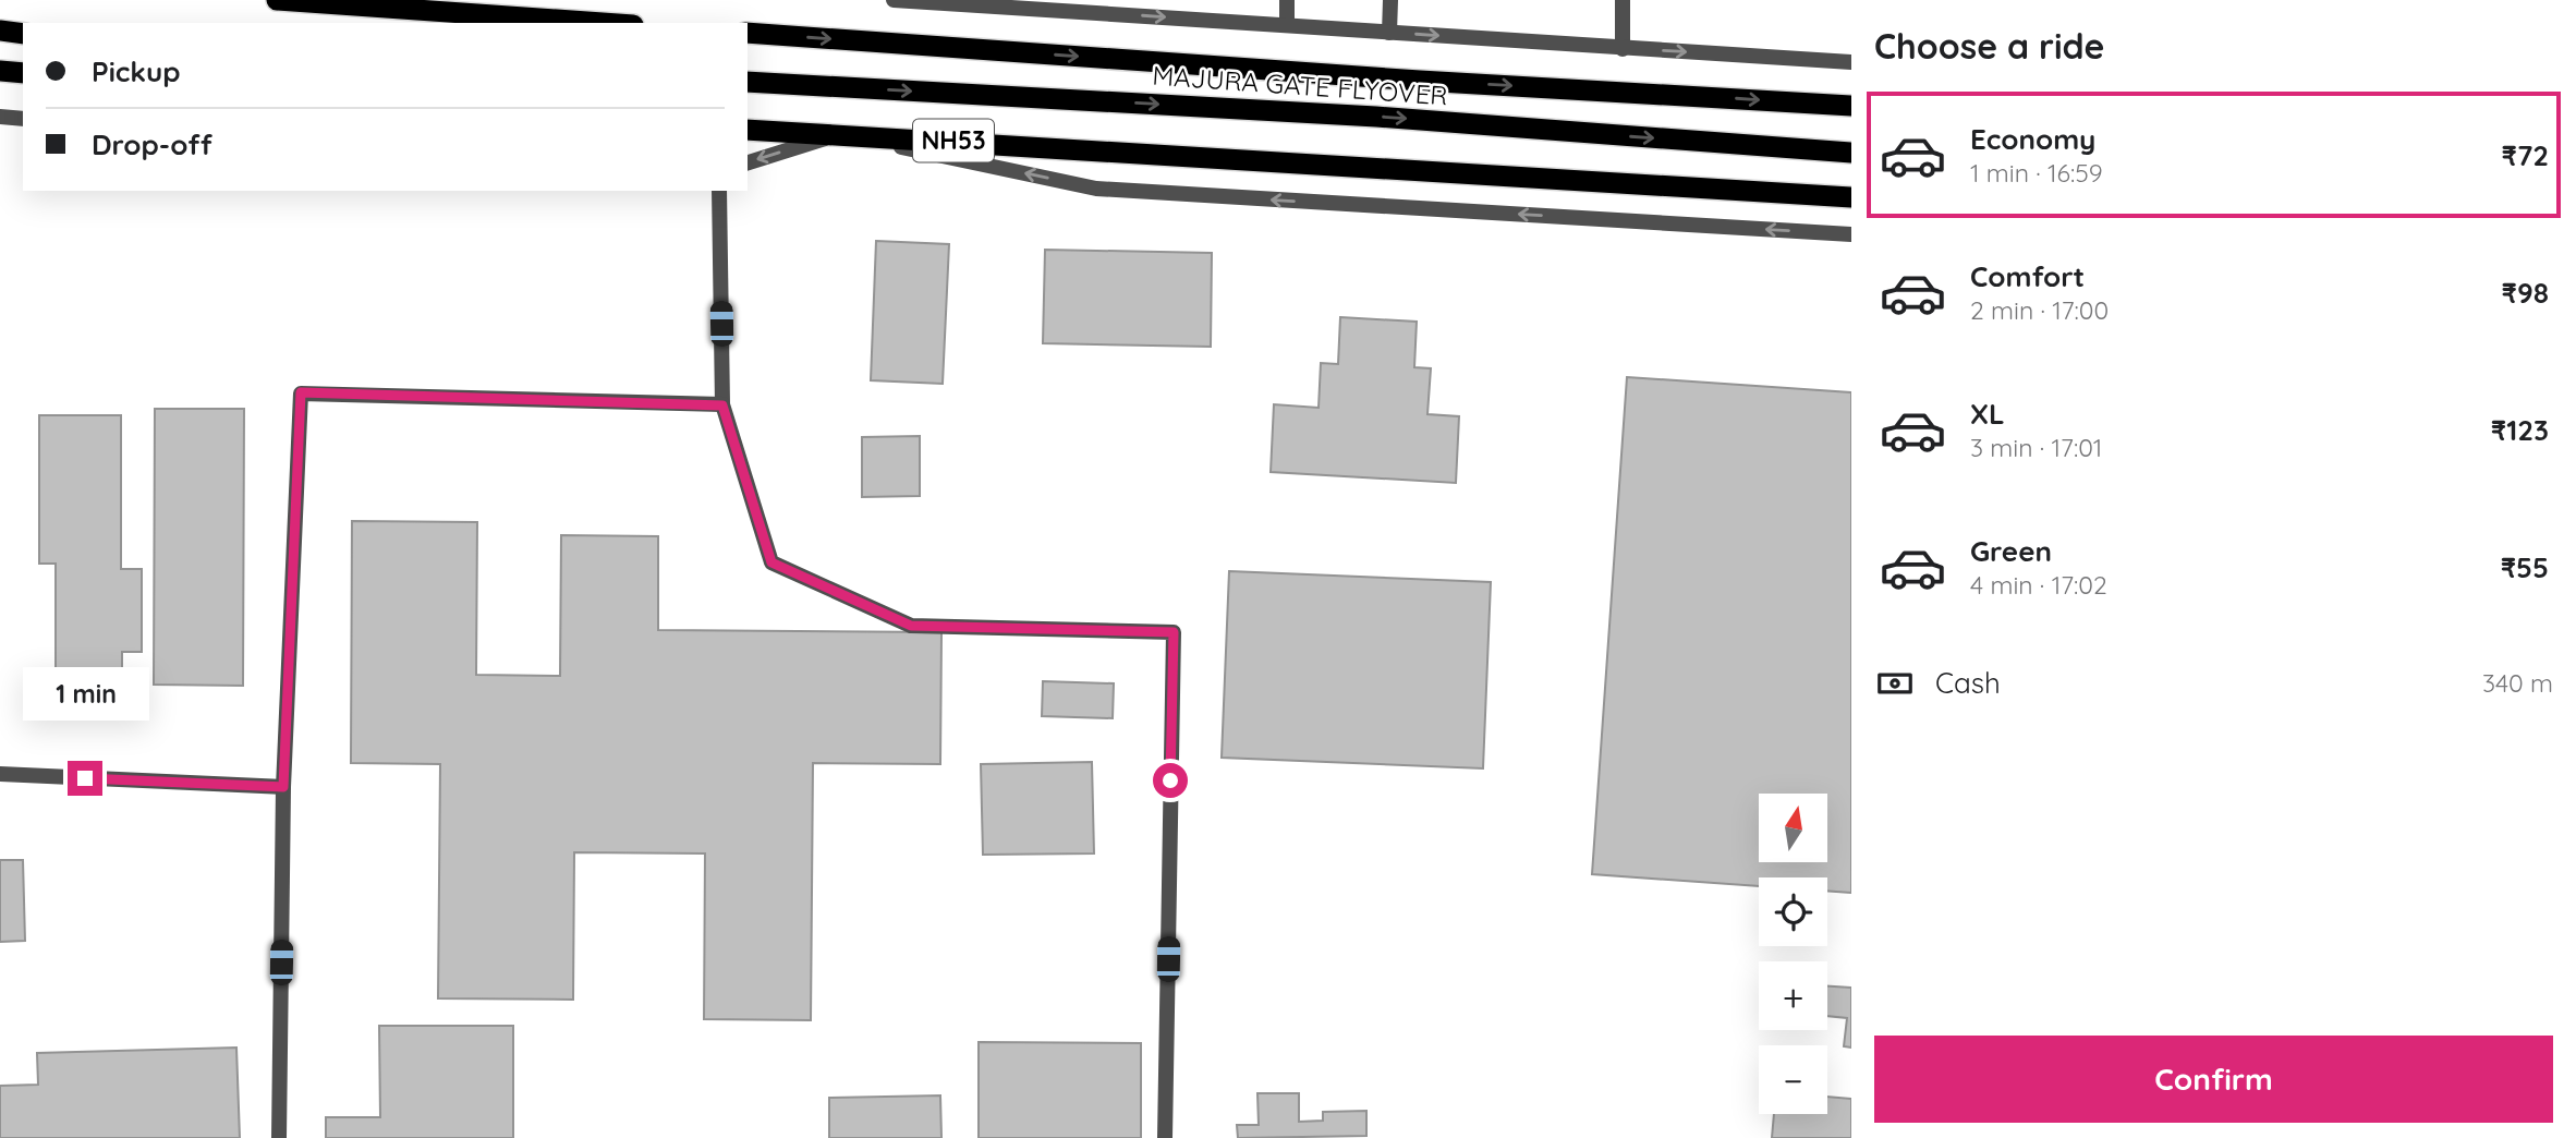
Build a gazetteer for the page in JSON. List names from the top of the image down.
{
  "streets": {
    "highway": ["MAJURA GATE FLYOVER", "NH53"]
  },
  "north": "top",
  "page": {
    "heading": "Choose a ride",
    "banner": ["Pickup", "Drop-off"],
    "list": [
      {
        "name": "Economy",
        "note": "1 min · 16:59",
        "value": "₹72"
      },
      {
        "name": "Comfort",
        "note": "2 min · 17:00",
        "value": "₹98"
      },
      {
        "name": "XL",
        "note": "3 min · 17:01",
        "value": "₹123"
      },
      {
        "name": "Green",
        "note": "4 min · 17:02",
        "value": "₹55"
      }
    ],
    "pay": ["Cash", "340 m"],
    "bubble": "1 min",
    "map_buttons": ["+", "−"],
    "buttons": "Confirm"
  }
}
